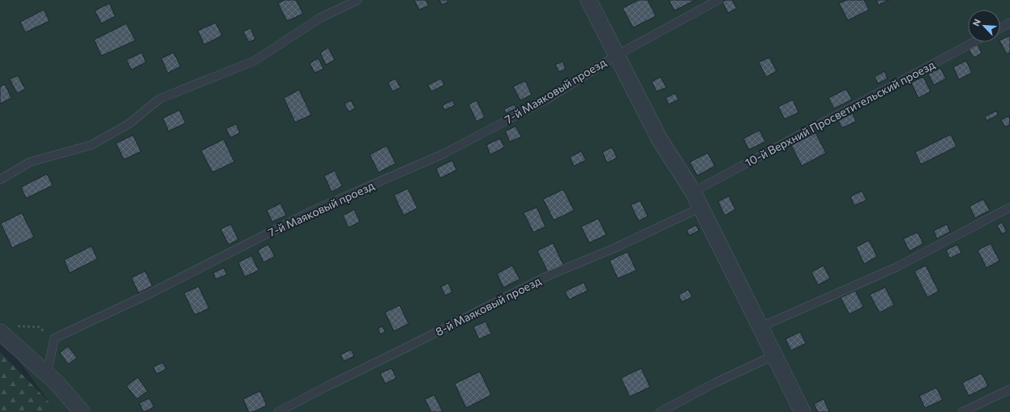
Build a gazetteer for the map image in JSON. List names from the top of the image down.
{
  "streets": {
    "lane": ["7-й Маяковый проезд", "10-й Верхний Просветительский проезд", "8-й Маяковый проезд"]
  },
  "north": "top left"
}
